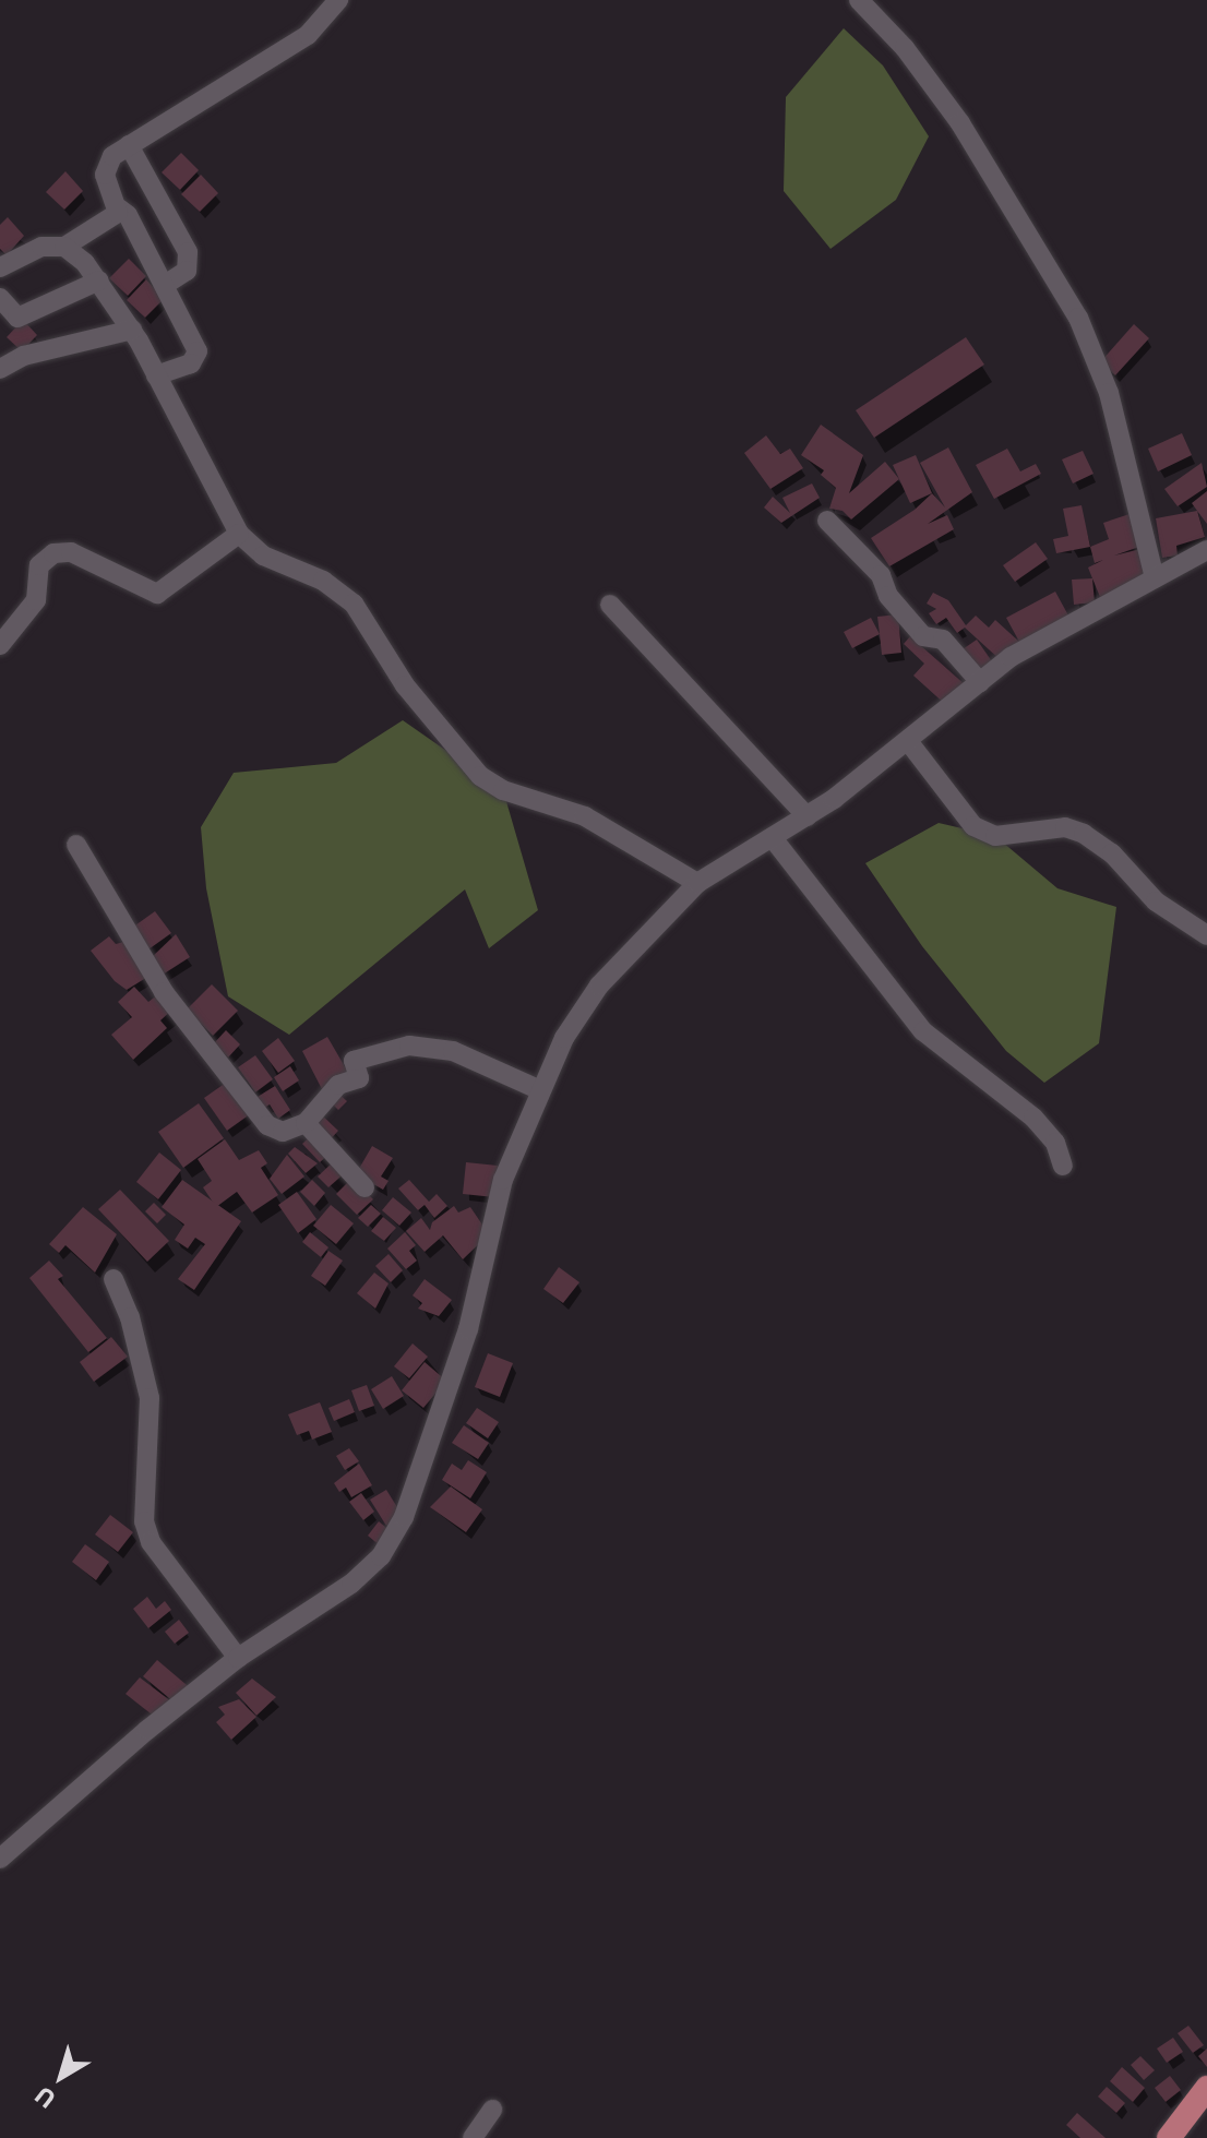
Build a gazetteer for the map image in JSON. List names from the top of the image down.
{
  "north": "bottom left"
}
